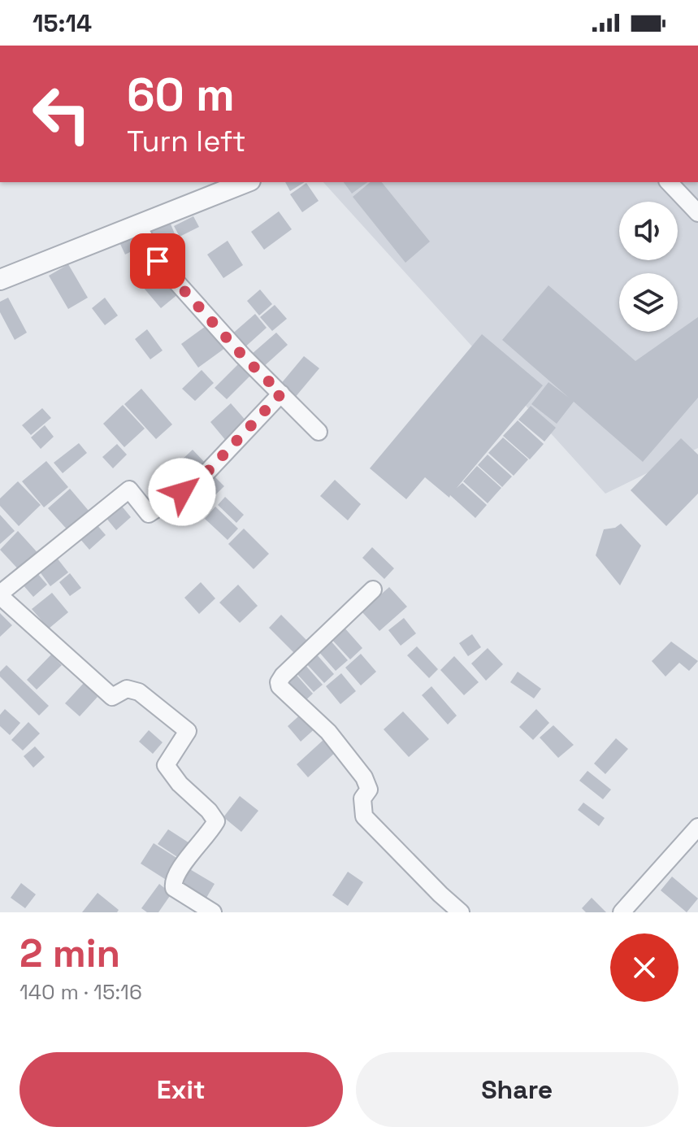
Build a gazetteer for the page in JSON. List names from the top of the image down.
{
  "page": {
    "status": "15:14",
    "turn": ["60 m", "Turn left"],
    "heading": ["2 min", "140 m · 15:16"],
    "buttons": ["Exit", "Share"]
  }
}
